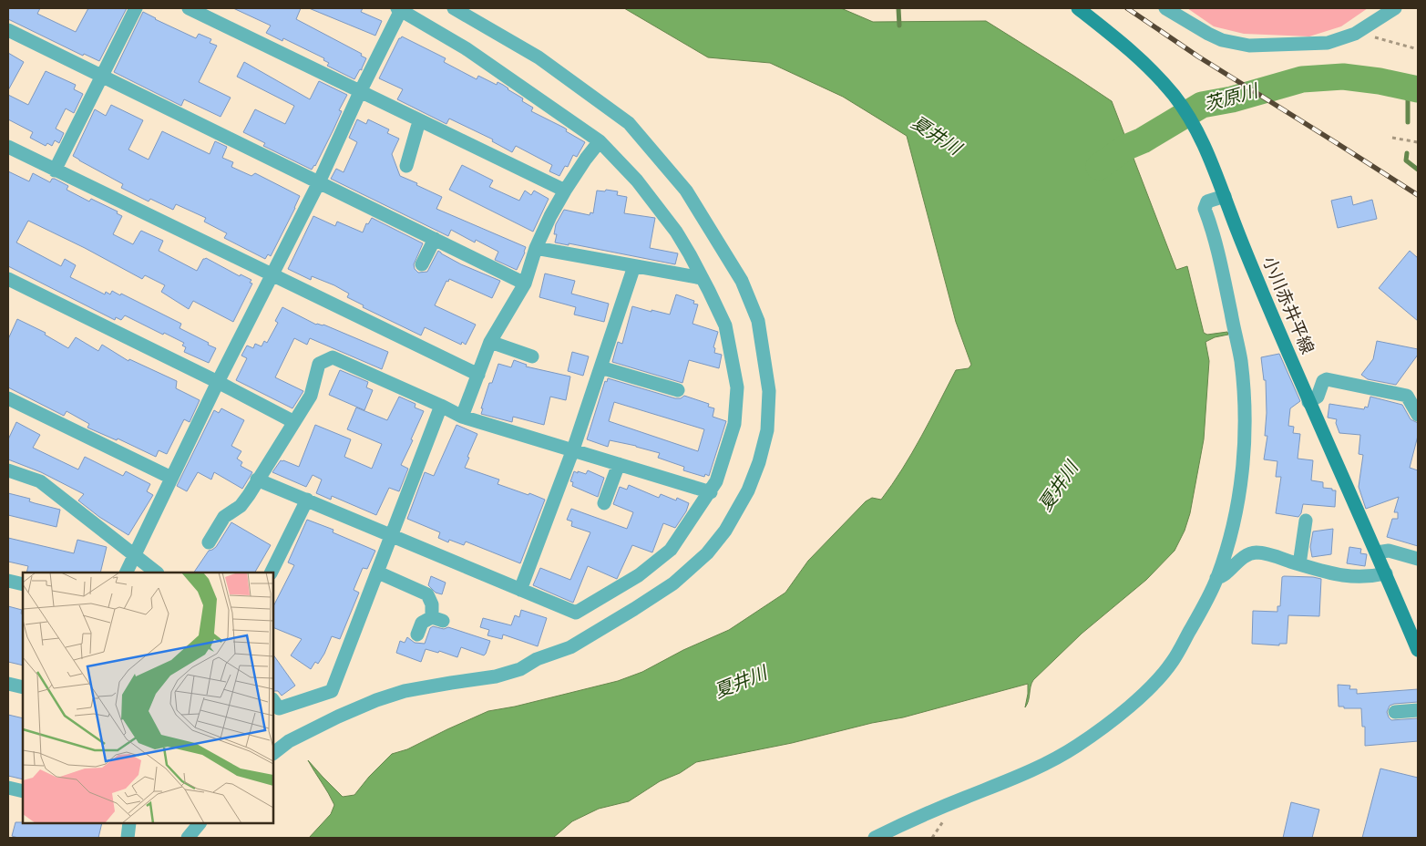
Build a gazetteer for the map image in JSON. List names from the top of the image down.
{
  "streets": {
    "main road": ["小川赤井平線"]
  },
  "water": ["茨原川", "夏井川"]
}
